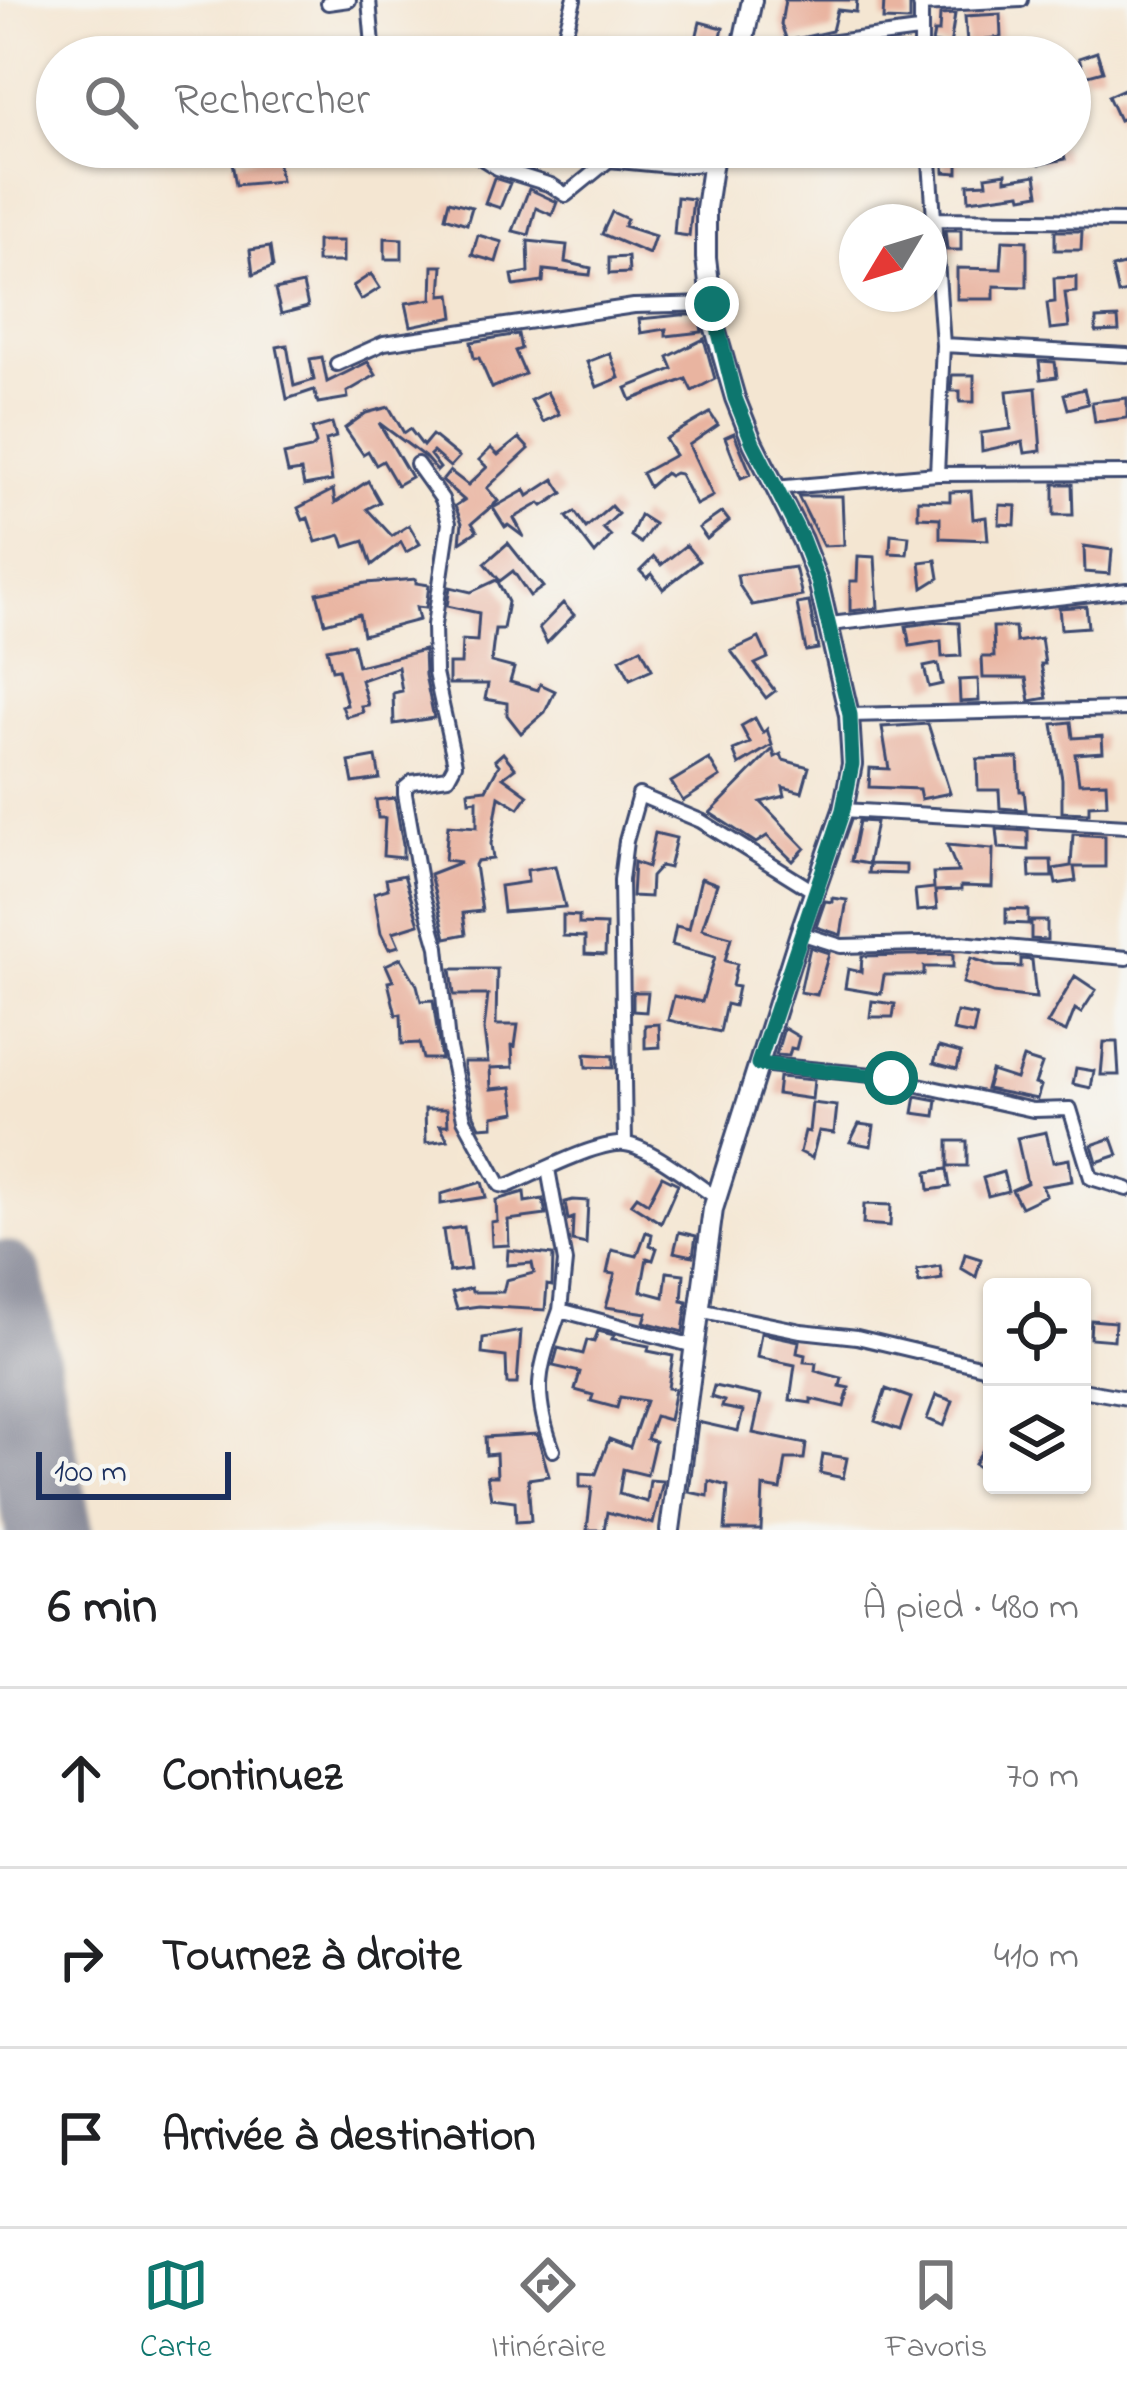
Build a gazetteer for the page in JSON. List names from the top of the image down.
{
  "scale_bar": "100 m",
  "north": "bottom left",
  "page": {
    "search": "Rechercher",
    "scale": "100 m",
    "heading": ["6 min", "À pied · 480 m"],
    "list": [
      ["Continuez", "70 m"],
      ["Tournez à droite", "410 m"],
      "Arrivée à destination"
    ],
    "nav": ["Carte", "Itinéraire", "Favoris"]
  }
}
